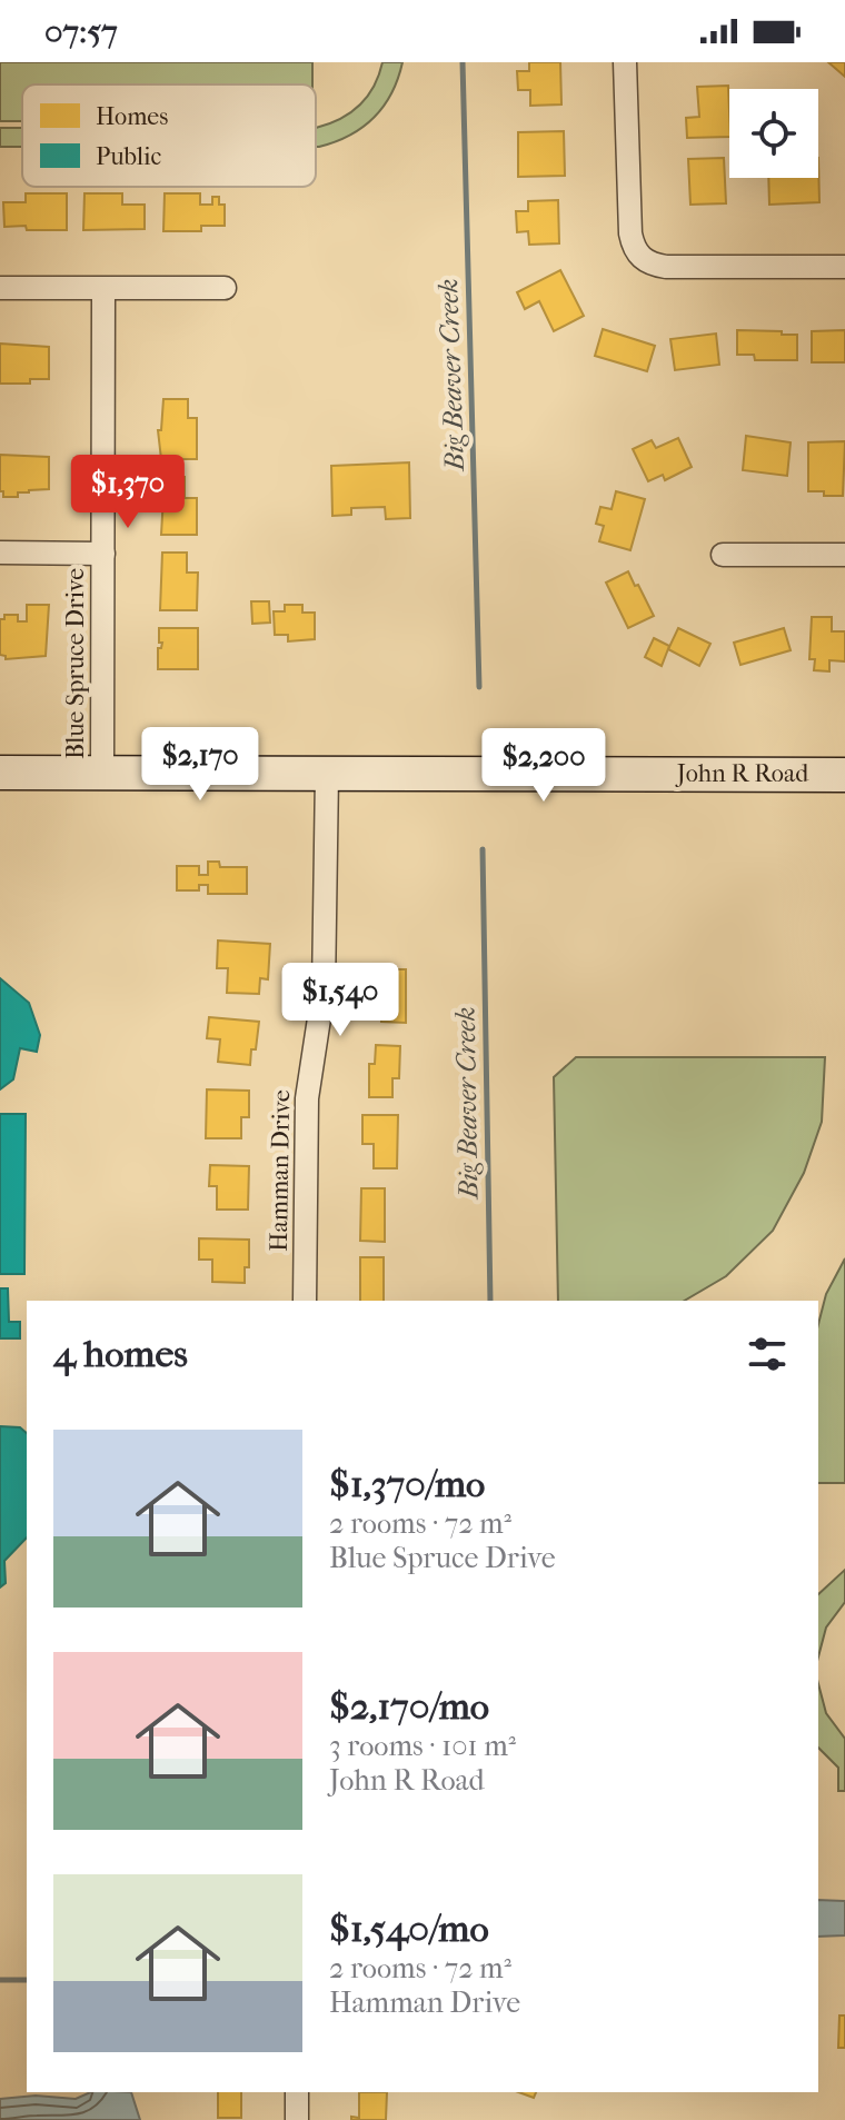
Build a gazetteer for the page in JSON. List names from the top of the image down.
{
  "streets": {
    "main road": ["John R Road"],
    "street": ["Blue Spruce Drive", "Hamman Drive"]
  },
  "crossings": [
    ["Blue Spruce Drive", "John R Road"],
    ["John R Road", "Hamman Drive"]
  ],
  "water": ["Big Beaver Creek"],
  "legend": ["Homes", "Public"],
  "page": {
    "status": "07:57",
    "price": [
      "$1,370",
      "$2,170",
      "$2,200",
      "$1,540"
    ],
    "heading": "4 homes",
    "list": [
      {
        "name": "$1,370/mo",
        "note": "2 rooms · 72 m² · Blue Spruce Drive"
      },
      {
        "name": "$2,170/mo",
        "note": "3 rooms · 101 m² · John R Road"
      },
      {
        "name": "$1,540/mo",
        "note": "2 rooms · 72 m² · Hamman Drive"
      }
    ]
  }
}
